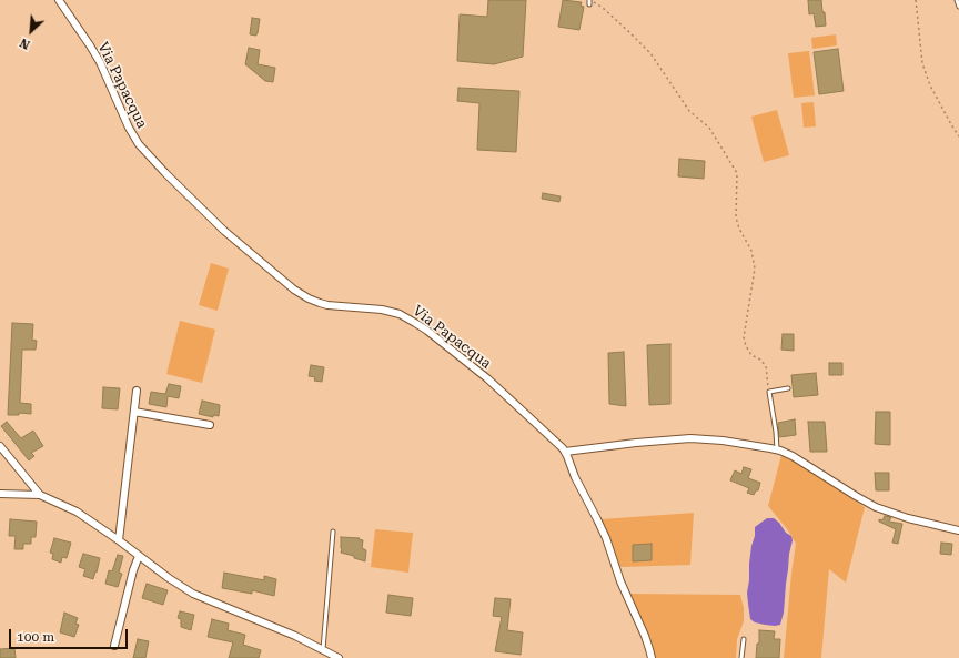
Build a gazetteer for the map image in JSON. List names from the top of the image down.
{
  "streets": {
    "street": ["Via Papacqua"]
  },
  "scale_bar": "100 m",
  "north": "bottom left"
}
